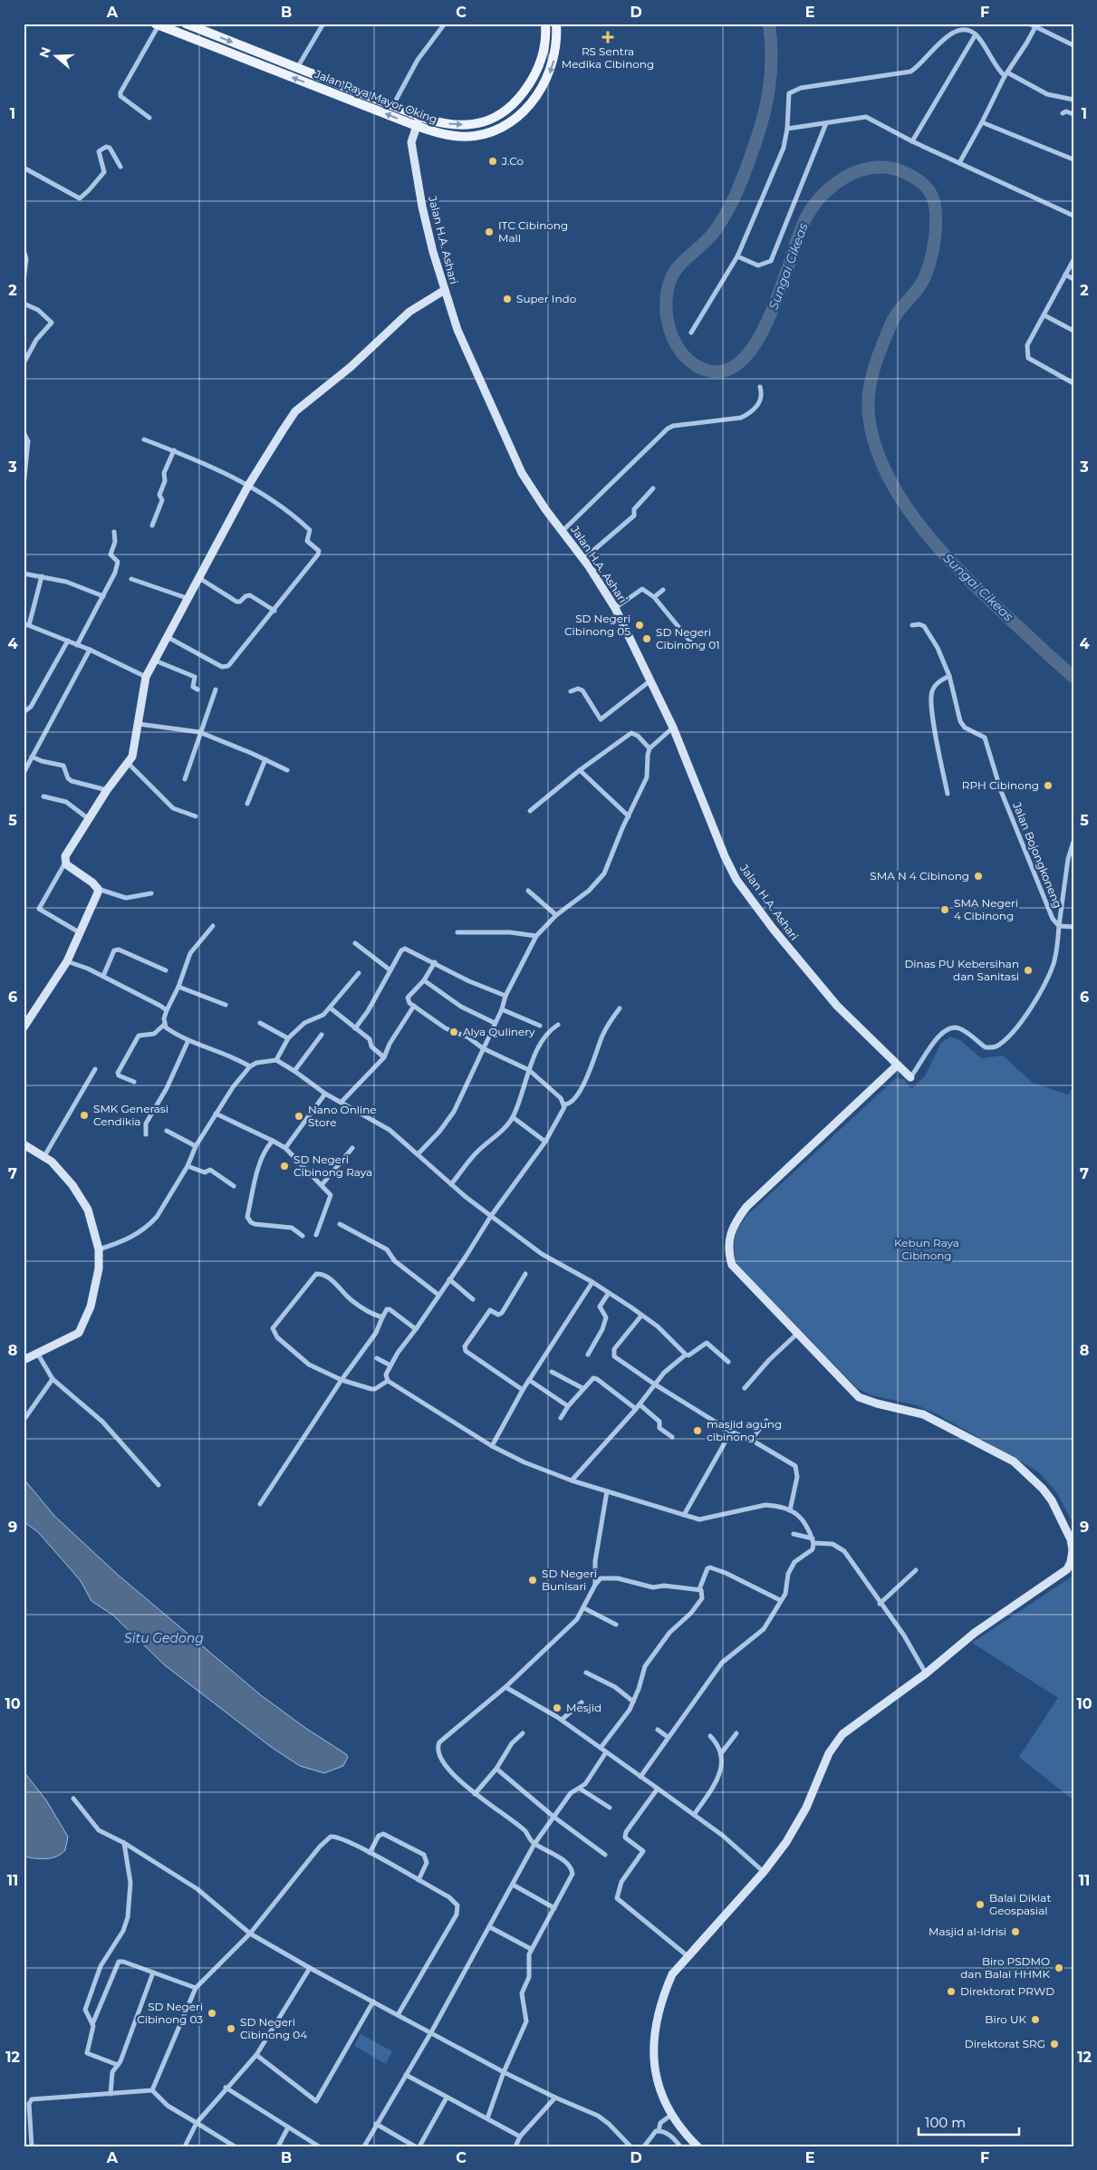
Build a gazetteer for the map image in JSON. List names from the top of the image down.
{
  "streets": {
    "main road": ["Jalan Raya Mayor Oking"],
    "street": ["Jalan H.A. Ashari", "Jalan Bojongkoneng"]
  },
  "crossings": [
    ["Jalan Raya Mayor Oking", "Jalan H.A. Ashari"]
  ],
  "water": ["Sungai Cikeas", "Situ Gedong"],
  "parks": ["Kebun Raya Cibinong"],
  "places": {
    "health": ["RS Sentra Medika Cibinong"],
    "other": [
      "J.Co",
      "ITC Cibinong Mall",
      "Super Indo",
      "SD Negeri Cibinong 05",
      "SD Negeri Cibinong 01",
      "RPH Cibinong",
      "SMA N 4 Cibinong",
      "SMA Negeri 4 Cibinong",
      "Dinas PU Kebersihan dan Sanitasi",
      "Alya Qulinery",
      "SMK Generasi Cendikia",
      "Nano Online Store",
      "SD Negeri Cibinong Raya",
      "masjid agung cibinong",
      "SD Negeri Bunisari",
      "Mesjid",
      "Balai Diklat Geospasial",
      "Masjid al-Idrisi",
      "Biro PSDMO dan Balai HHMK",
      "Direktorat PRWD",
      "SD Negeri Cibinong 03",
      "Biro UK",
      "SD Negeri Cibinong 04",
      "Direktorat SRG"
    ]
  },
  "scale_bar": "100 m",
  "north": "left",
  "grid": {
    "columns": [
      "A",
      "B",
      "C",
      "D",
      "E",
      "F"
    ],
    "rows": [
      "1",
      "2",
      "3",
      "4",
      "5",
      "6",
      "7",
      "8",
      "9",
      "10",
      "11",
      "12"
    ]
  }
}
